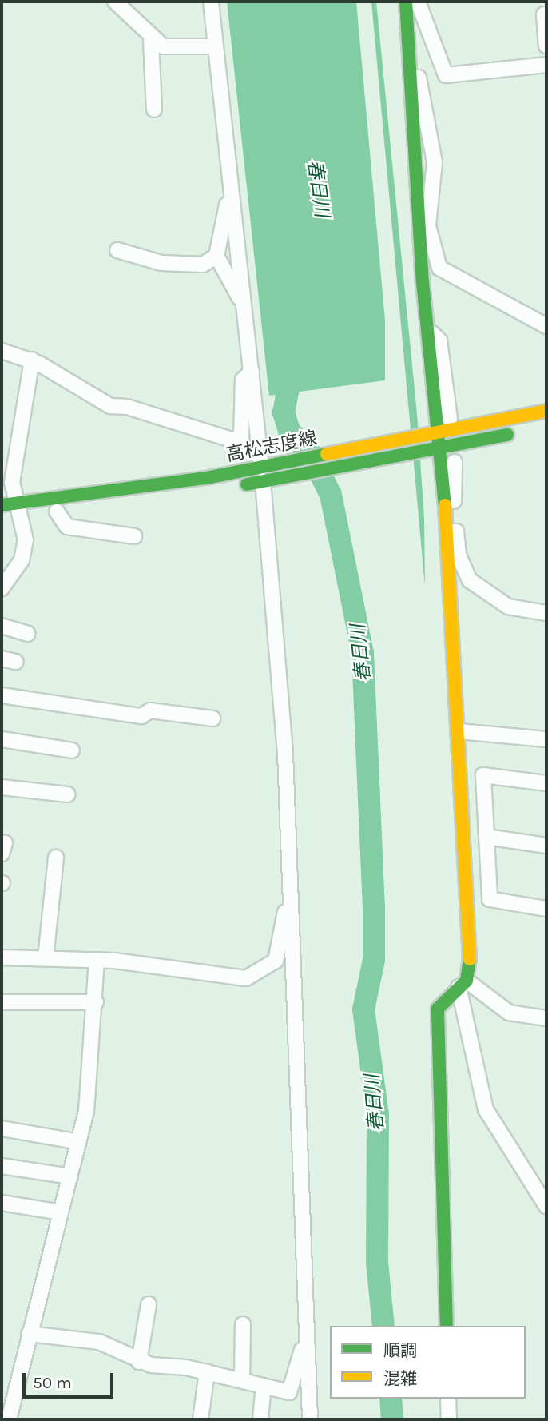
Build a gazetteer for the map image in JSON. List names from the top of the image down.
{
  "streets": {
    "street": ["高松志度線"]
  },
  "water": ["春日川"],
  "legend": ["順調", "混雑"],
  "scale_bar": "50 m"
}
